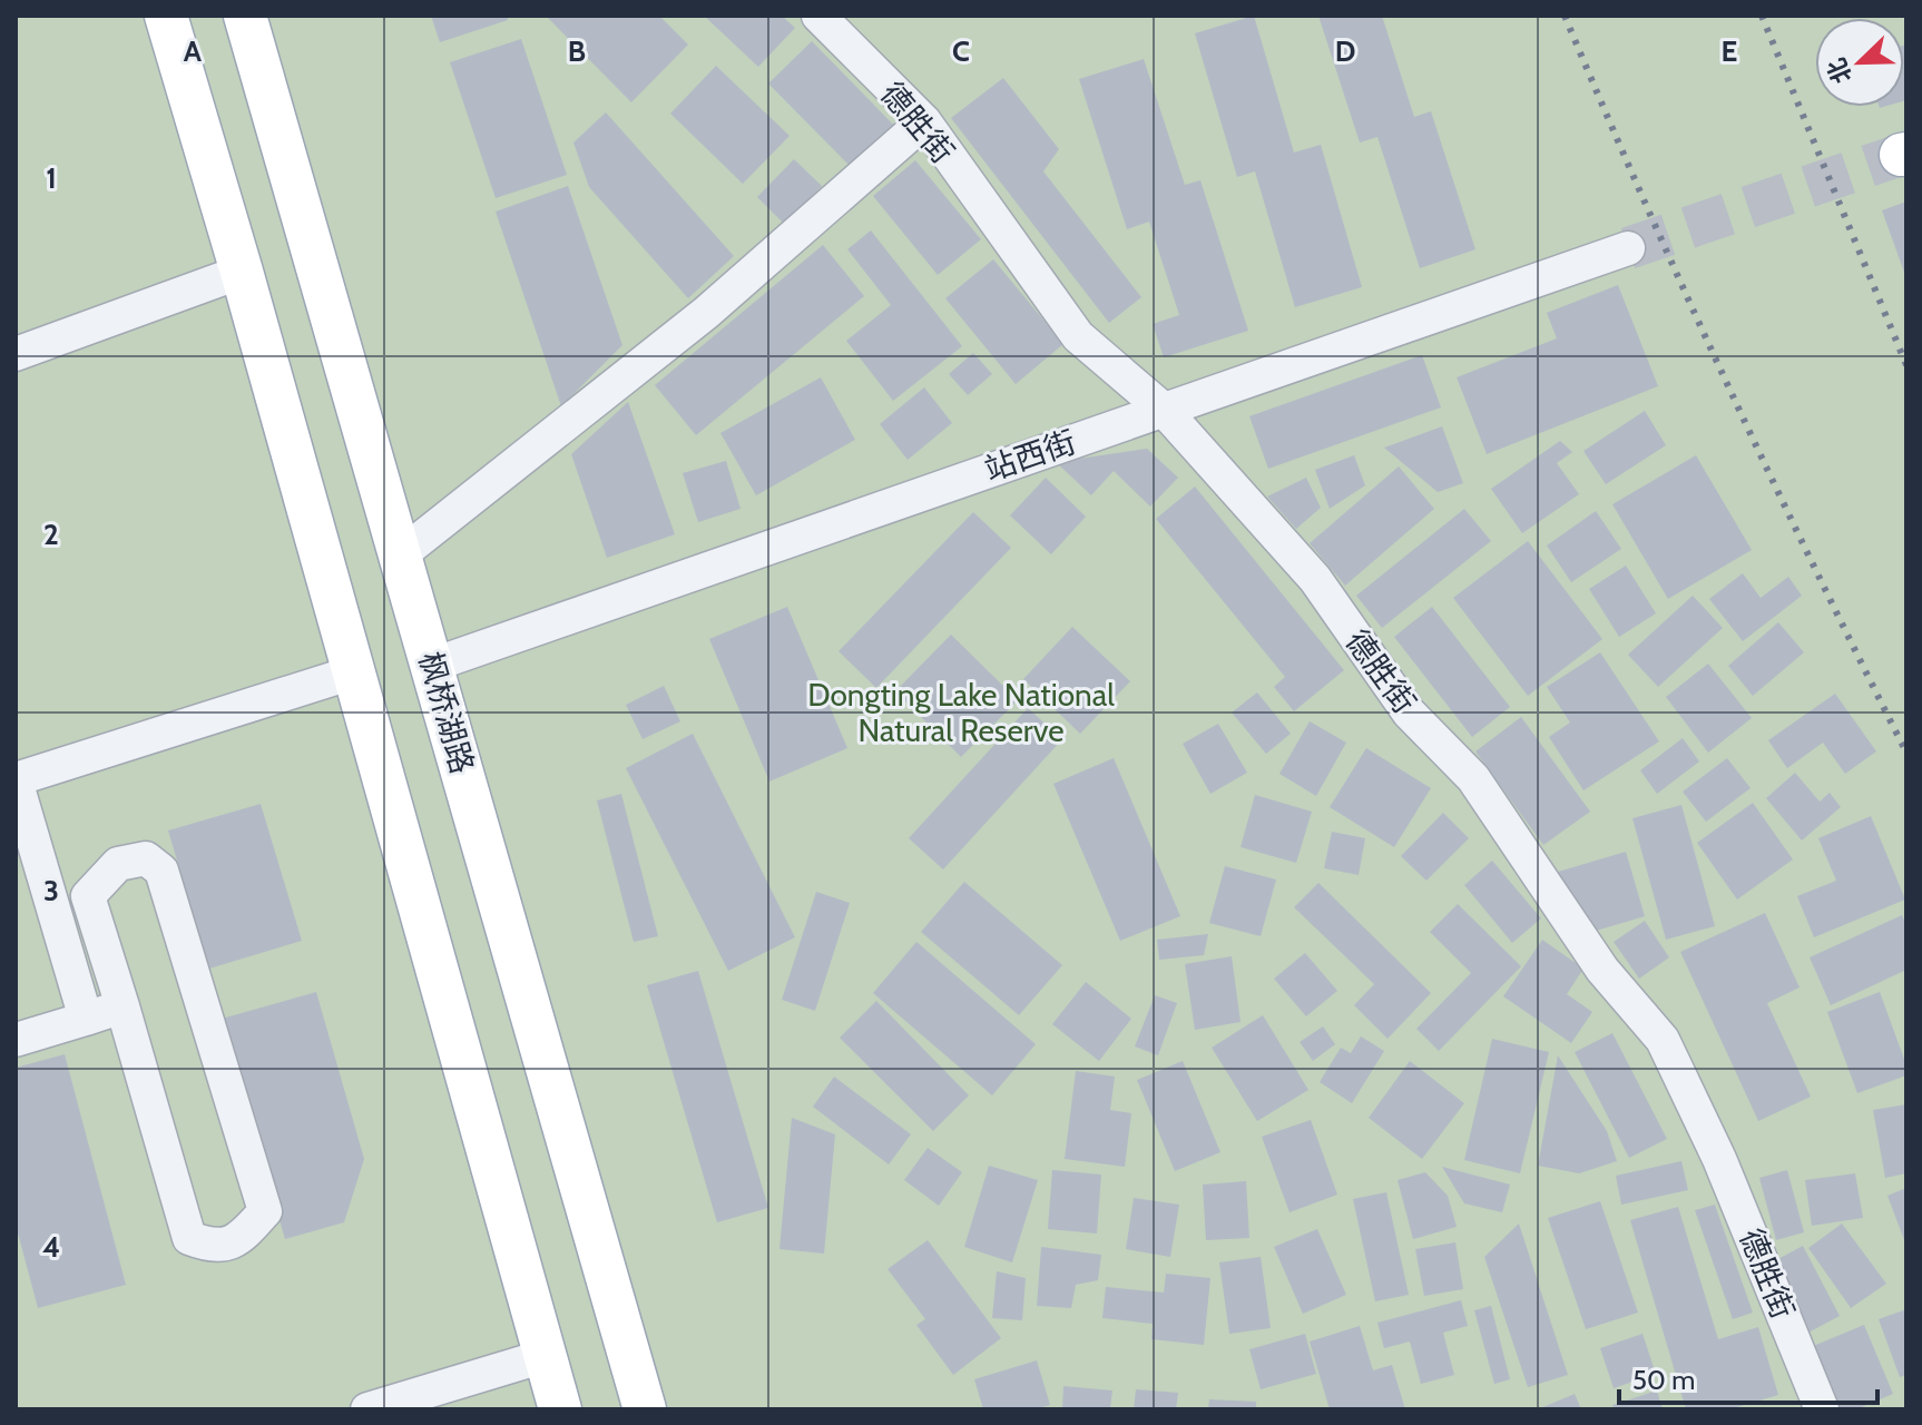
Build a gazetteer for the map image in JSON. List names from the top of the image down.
{
  "streets": {
    "main road": ["枫桥湖路"],
    "street": ["德胜街", "站西街"]
  },
  "crossings": [
    ["德胜街", "站西街"],
    ["站西街", "枫桥湖路"]
  ],
  "parks": ["Dongting Lake National Natural Reserve"],
  "scale_bar": "50 m",
  "north": "bottom left",
  "grid": {
    "columns": [
      "A",
      "B",
      "C",
      "D",
      "E"
    ],
    "rows": [
      "1",
      "2",
      "3",
      "4"
    ]
  }
}
